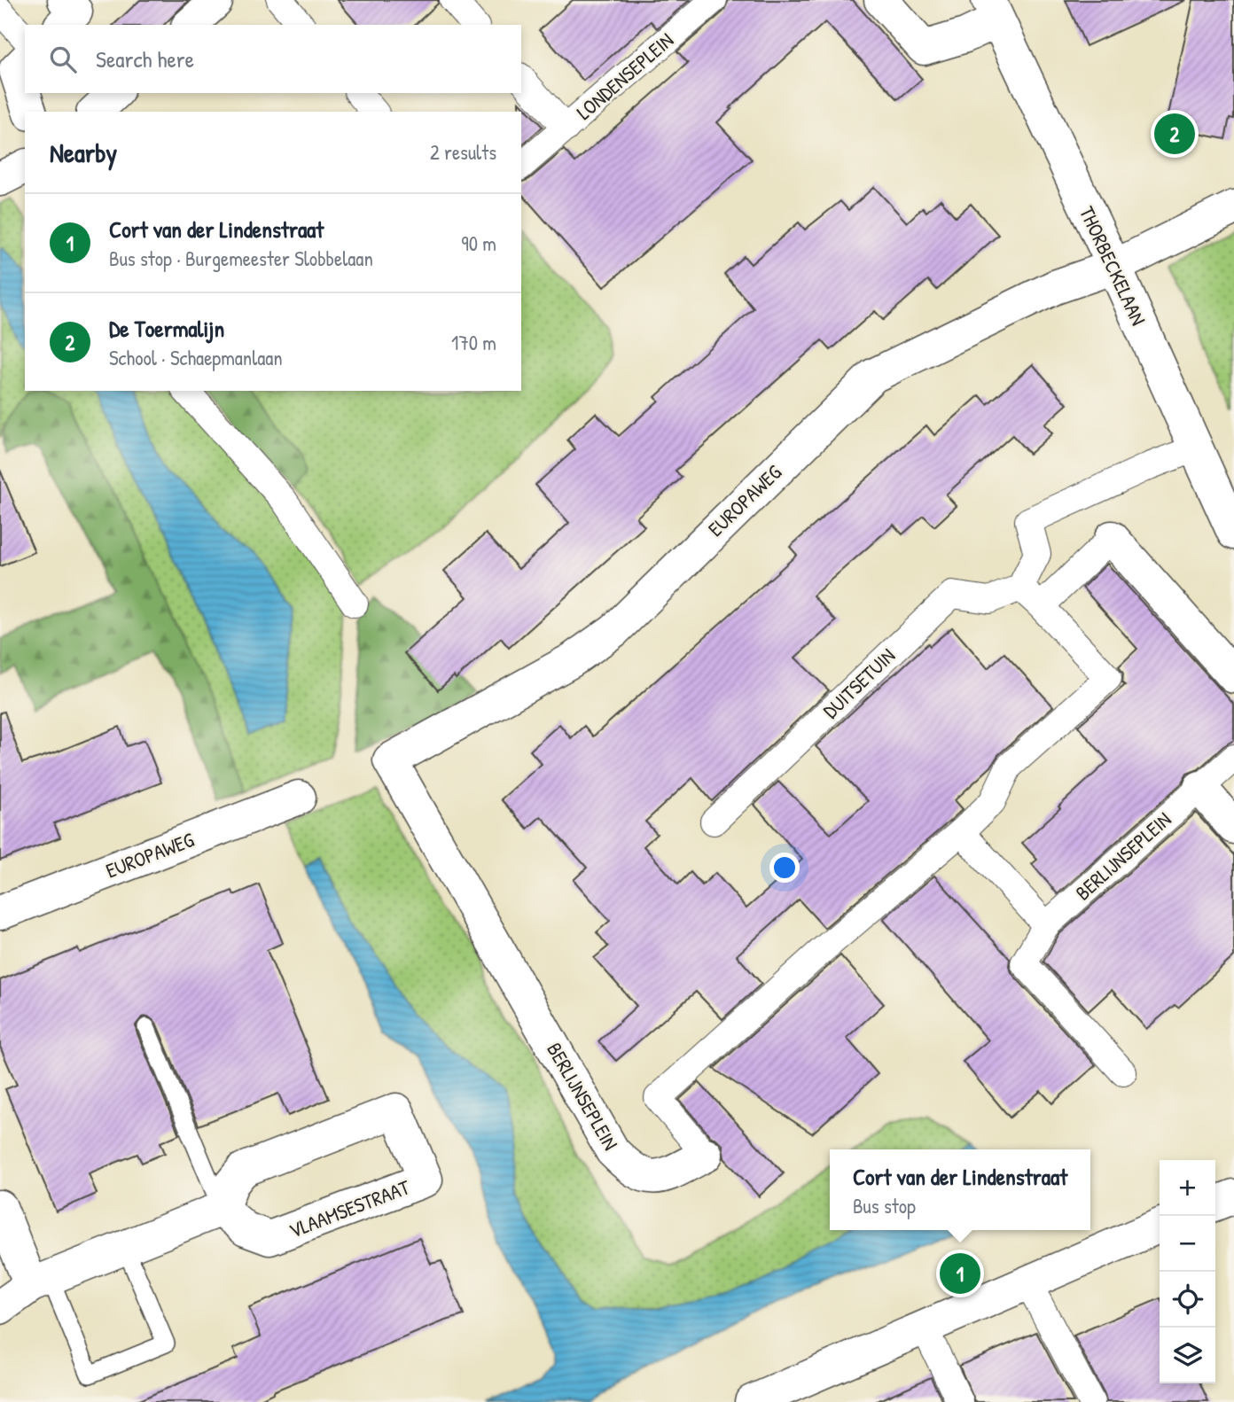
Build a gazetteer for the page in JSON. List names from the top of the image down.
{
  "streets": {
    "street": [
      "LONDENSEPLEIN",
      "THORBECKELAAN",
      "EUROPAWEG",
      "DUITSETUIN",
      "BERLIJNSEPLEIN",
      "VLAAMSESTRAAT"
    ]
  },
  "crossings": [
    ["THORBECKELAAN", "EUROPAWEG"],
    ["EUROPAWEG", "BERLIJNSEPLEIN"]
  ],
  "page": {
    "search": "Search here",
    "pins": ["2", "1"],
    "heading": ["Nearby", "2 results"],
    "list": [
      {
        "mark": "1",
        "name": "Cort van der Lindenstraat",
        "note": "Bus stop · Burgemeester Slobbelaan",
        "value": "90 m"
      },
      {
        "mark": "2",
        "name": "De Toermalijn",
        "note": "School · Schaepmanlaan",
        "value": "170 m"
      }
    ],
    "popup": ["Cort van der Lindenstraat", "Bus stop"],
    "map_buttons": ["+", "−"]
  }
}
